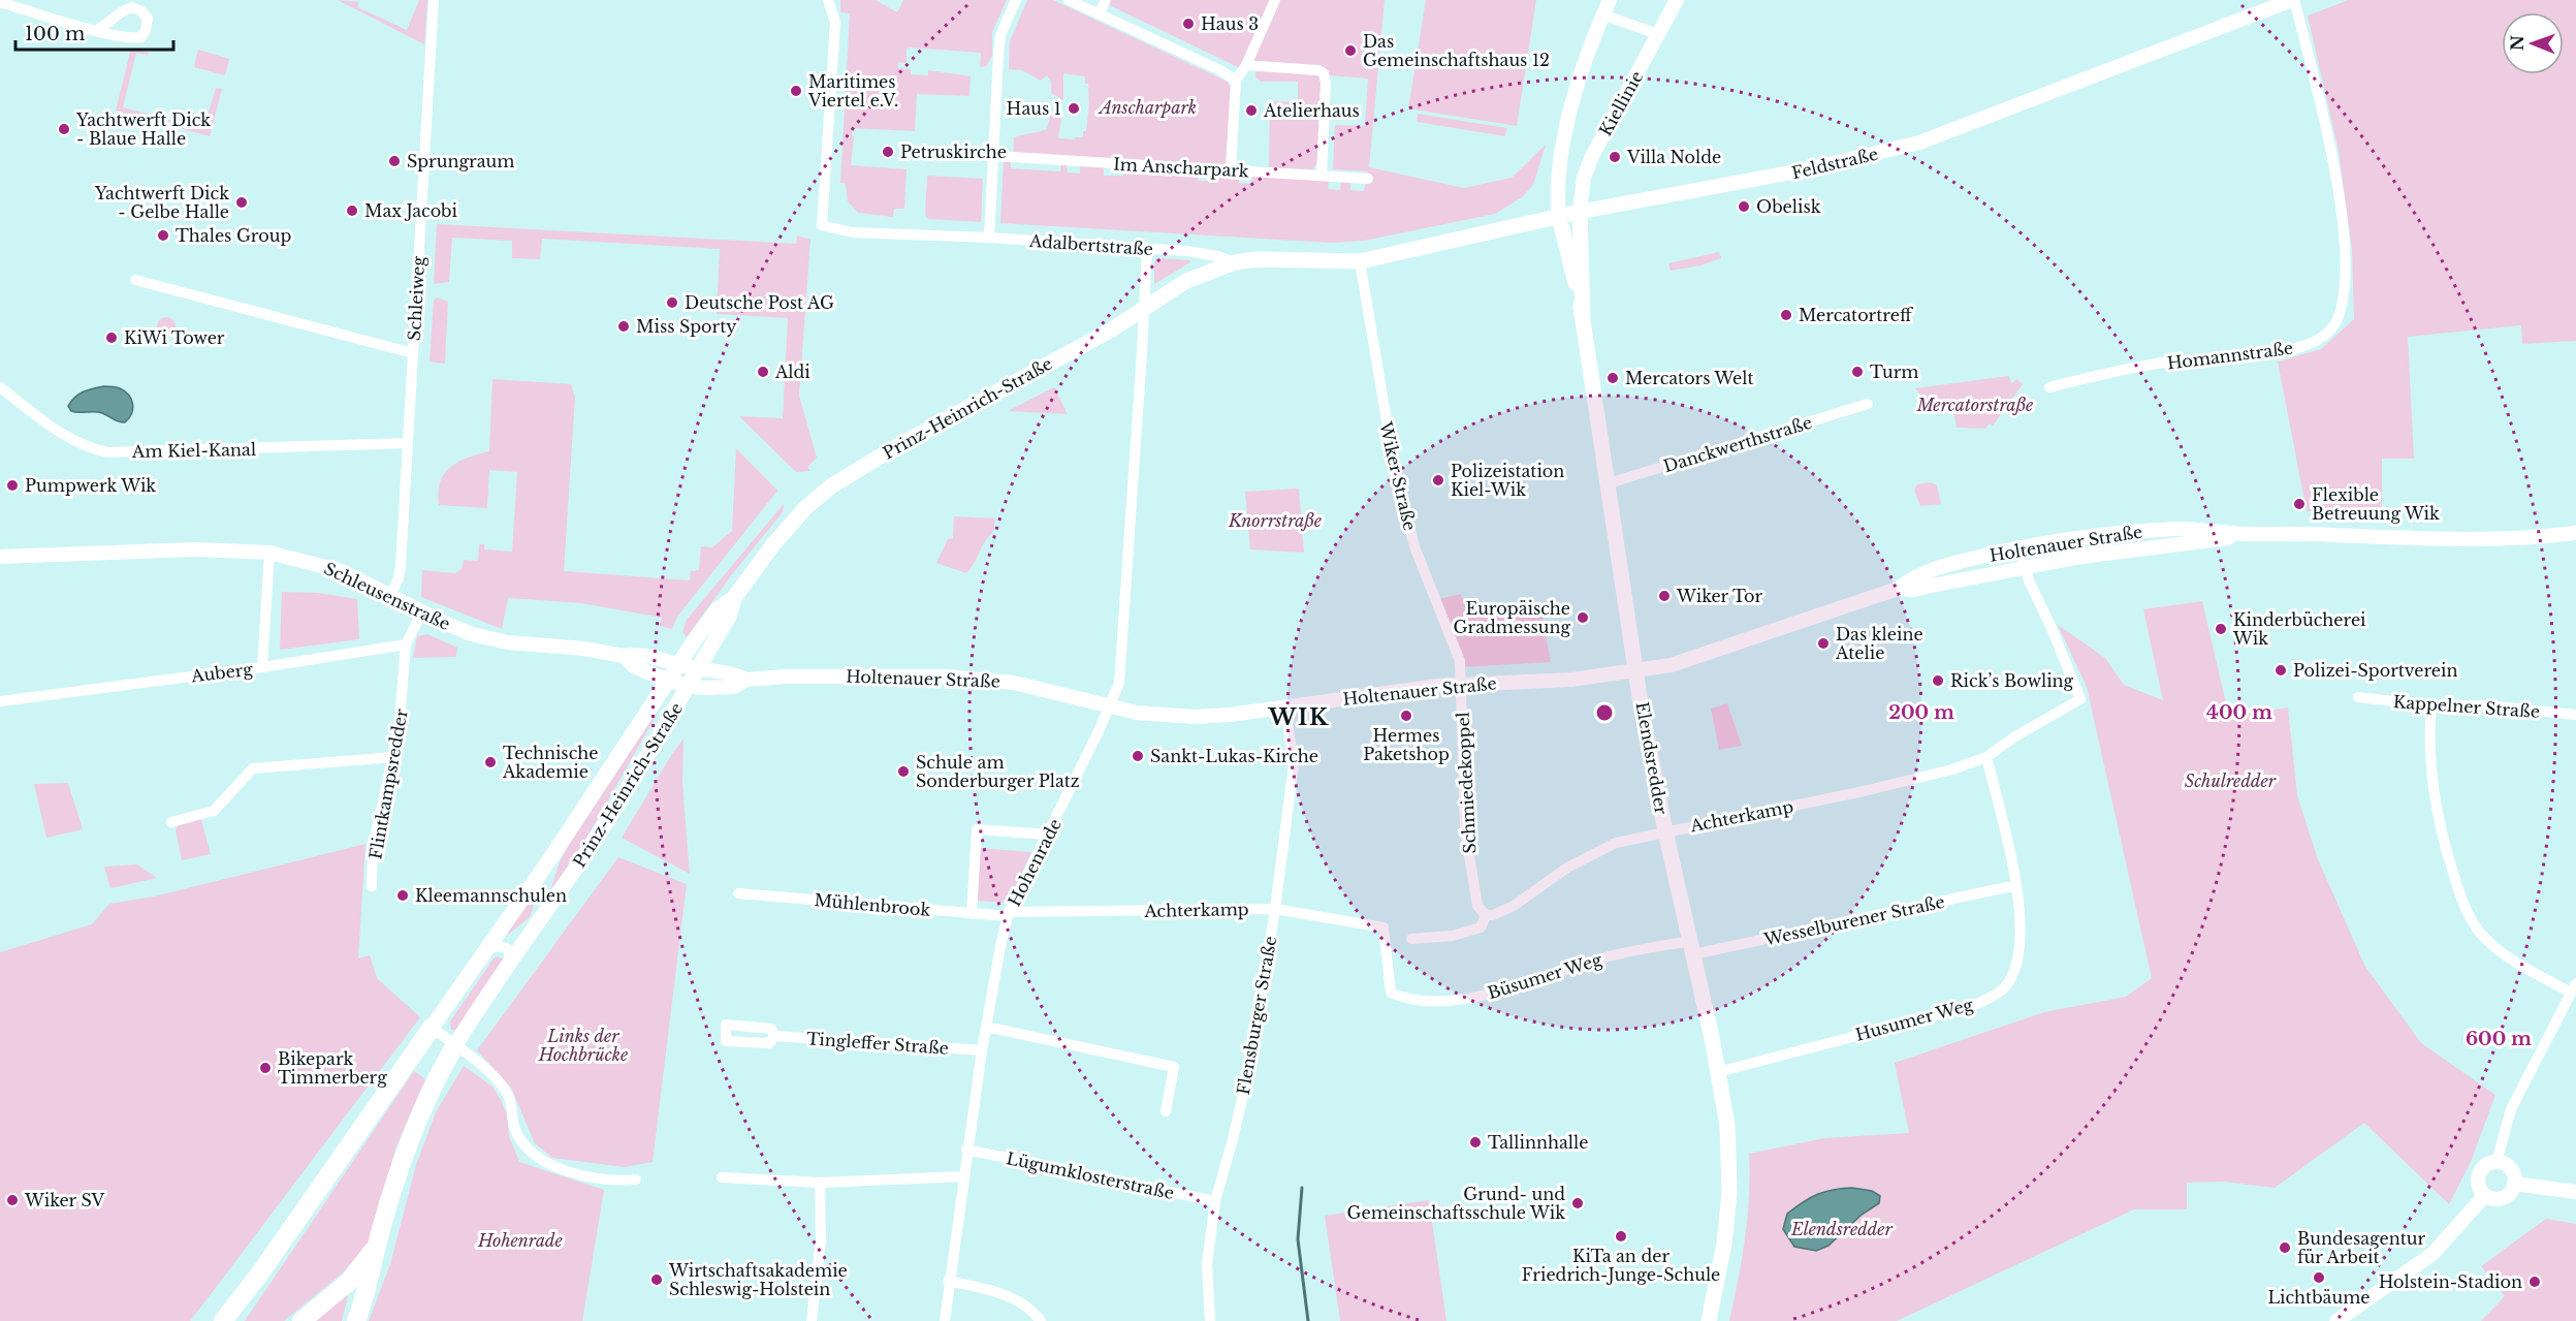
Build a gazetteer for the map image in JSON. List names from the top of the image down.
{
  "streets": {
    "main road": [
      "Feldstraße",
      "Adalbertstraße",
      "Prinz-Heinrich-Straße",
      "Elendsredder"
    ],
    "street": [
      "Kiellinie",
      "Im Anscharpark",
      "Schleiweg",
      "Homannstraße",
      "Danckwerthstraße",
      "Am Kiel-Kanal",
      "Wiker Straße",
      "Holtenauer Straße",
      "Schleusenstraße",
      "Auberg",
      "Kappelner Straße",
      "Schmiedekoppel",
      "Flintkampsredder",
      "Achterkamp",
      "Hohenrade",
      "Mühlenbrook",
      "Wesselburener Straße",
      "Büsumer Weg",
      "Flensburger Straße",
      "Husumer Weg",
      "Tingleffer Straße",
      "Lügumklosterstraße"
    ]
  },
  "crossings": [
    ["Kiellinie", "Feldstraße"],
    ["Feldstraße", "Adalbertstraße"],
    ["Feldstraße", "Homannstraße"],
    ["Feldstraße", "Wiker Straße"],
    ["Adalbertstraße", "Prinz-Heinrich-Straße"],
    ["Adalbertstraße", "Wiker Straße"],
    ["Schleiweg", "Am Kiel-Kanal"],
    ["Schleiweg", "Schleusenstraße"],
    ["Prinz-Heinrich-Straße", "Holtenauer Straße"],
    ["Prinz-Heinrich-Straße", "Schleusenstraße"],
    ["Wiker Straße", "Holtenauer Straße"],
    ["Wiker Straße", "Schmiedekoppel"],
    ["Holtenauer Straße", "Schleusenstraße"],
    ["Holtenauer Straße", "Elendsredder"],
    ["Holtenauer Straße", "Schmiedekoppel"],
    ["Holtenauer Straße", "Achterkamp"],
    ["Holtenauer Straße", "Hohenrade"],
    ["Holtenauer Straße", "Flensburger Straße"],
    ["Auberg", "Flintkampsredder"],
    ["Elendsredder", "Achterkamp"],
    ["Elendsredder", "Wesselburener Straße"],
    ["Elendsredder", "Büsumer Weg"],
    ["Elendsredder", "Husumer Weg"],
    ["Schmiedekoppel", "Achterkamp"],
    ["Achterkamp", "Hohenrade"],
    ["Achterkamp", "Mühlenbrook"],
    ["Achterkamp", "Büsumer Weg"],
    ["Achterkamp", "Flensburger Straße"],
    ["Achterkamp", "Husumer Weg"],
    ["Hohenrade", "Mühlenbrook"],
    ["Hohenrade", "Tingleffer Straße"],
    ["Hohenrade", "Lügumklosterstraße"],
    ["Wesselburener Straße", "Büsumer Weg"],
    ["Wesselburener Straße", "Husumer Weg"],
    ["Flensburger Straße", "Lügumklosterstraße"]
  ],
  "districts": ["WIK"],
  "parks": [
    "Anscharpark",
    "Mercatorstraße",
    "Knorrstraße",
    "Schulredder",
    "Links der Hochbrücke",
    "Elendsredder",
    "Hohenrade"
  ],
  "places": [
    "Haus 3",
    "Das Gemeinschaftshaus 12",
    "Maritimes Viertel e.V.",
    "Haus 1",
    "Atelierhaus",
    "Yachtwerft Dick - Blaue Halle",
    "Petruskirche",
    "Villa Nolde",
    "Sprungraum",
    "Yachtwerft Dick - Gelbe Halle",
    "Obelisk",
    "Max Jacobi",
    "Thales Group",
    "Deutsche Post AG",
    "Mercatortreff",
    "Miss Sporty",
    "KiWi Tower",
    "Aldi",
    "Turm",
    "Mercators Welt",
    "Polizeistation Kiel-Wik",
    "Pumpwerk Wik",
    "Flexible Betreuung Wik",
    "Wiker Tor",
    "Europäische Gradmessung",
    "Kinderbücherei Wik",
    "Das kleine Atelie",
    "Polizei-Sportverein",
    "Rick’s Bowling",
    "Hermes Paketshop",
    "Sankt-Lukas-Kirche",
    "Technische Akademie",
    "Schule am Sonderburger Platz",
    "Kleemannschulen",
    "Bikepark Timmerberg",
    "Tallinnhalle",
    "Wiker SV",
    "Grund- und Gemeinschaftsschule Wik",
    "KiTa an der Friedrich-Junge-Schule",
    "Bundesagentur für Arbeit",
    "Lichtbäume",
    "Wirtschaftsakademie Schleswig-Holstein",
    "Holstein-Stadion"
  ],
  "scale_bar": "100 m",
  "north": "left",
  "rings": ["200 m", "400 m", "600 m"]
}
